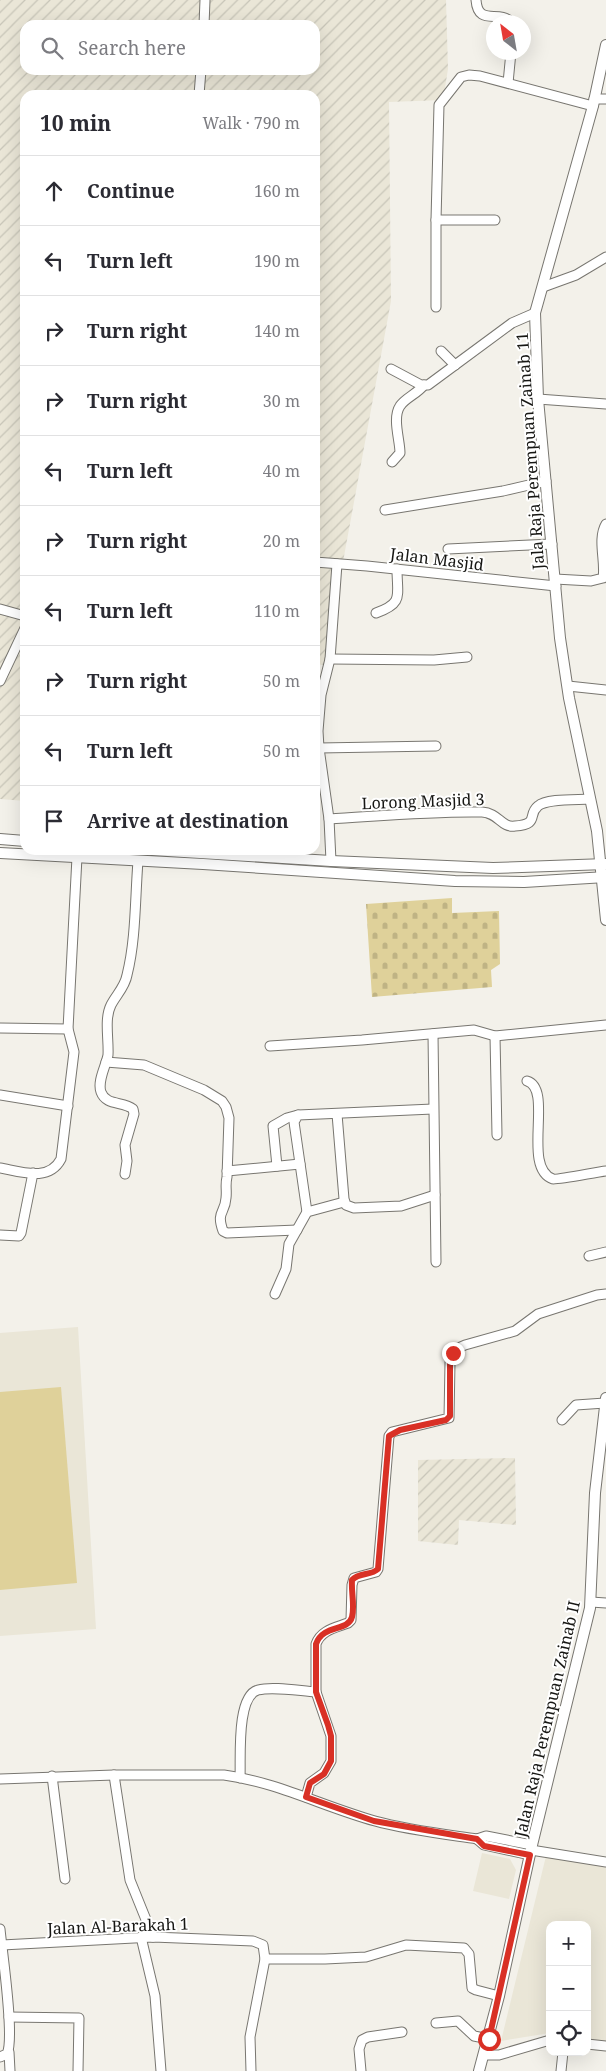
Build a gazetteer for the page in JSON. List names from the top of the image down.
{
  "streets": {
    "main road": ["Jala Raja Perempuan Zainab 11", "Jalan Raja Perempuan Zainab II"],
    "street": ["Jalan Masjid", "Lorong Masjid 3", "Jalan Al-Barakah 1"]
  },
  "crossings": [
    ["Jala Raja Perempuan Zainab 11", "Jalan Masjid"],
    ["Jala Raja Perempuan Zainab 11", "Lorong Masjid 3"]
  ],
  "north": "top left",
  "page": {
    "search": "Search here",
    "heading": ["10 min", "Walk · 790 m"],
    "list": [
      ["Continue", "160 m"],
      ["Turn left", "190 m"],
      ["Turn right", "140 m"],
      ["Turn right", "30 m"],
      ["Turn left", "40 m"],
      ["Turn right", "20 m"],
      ["Turn left", "110 m"],
      ["Turn right", "50 m"],
      ["Turn left", "50 m"],
      "Arrive at destination"
    ],
    "map_buttons": ["+", "−"]
  }
}
